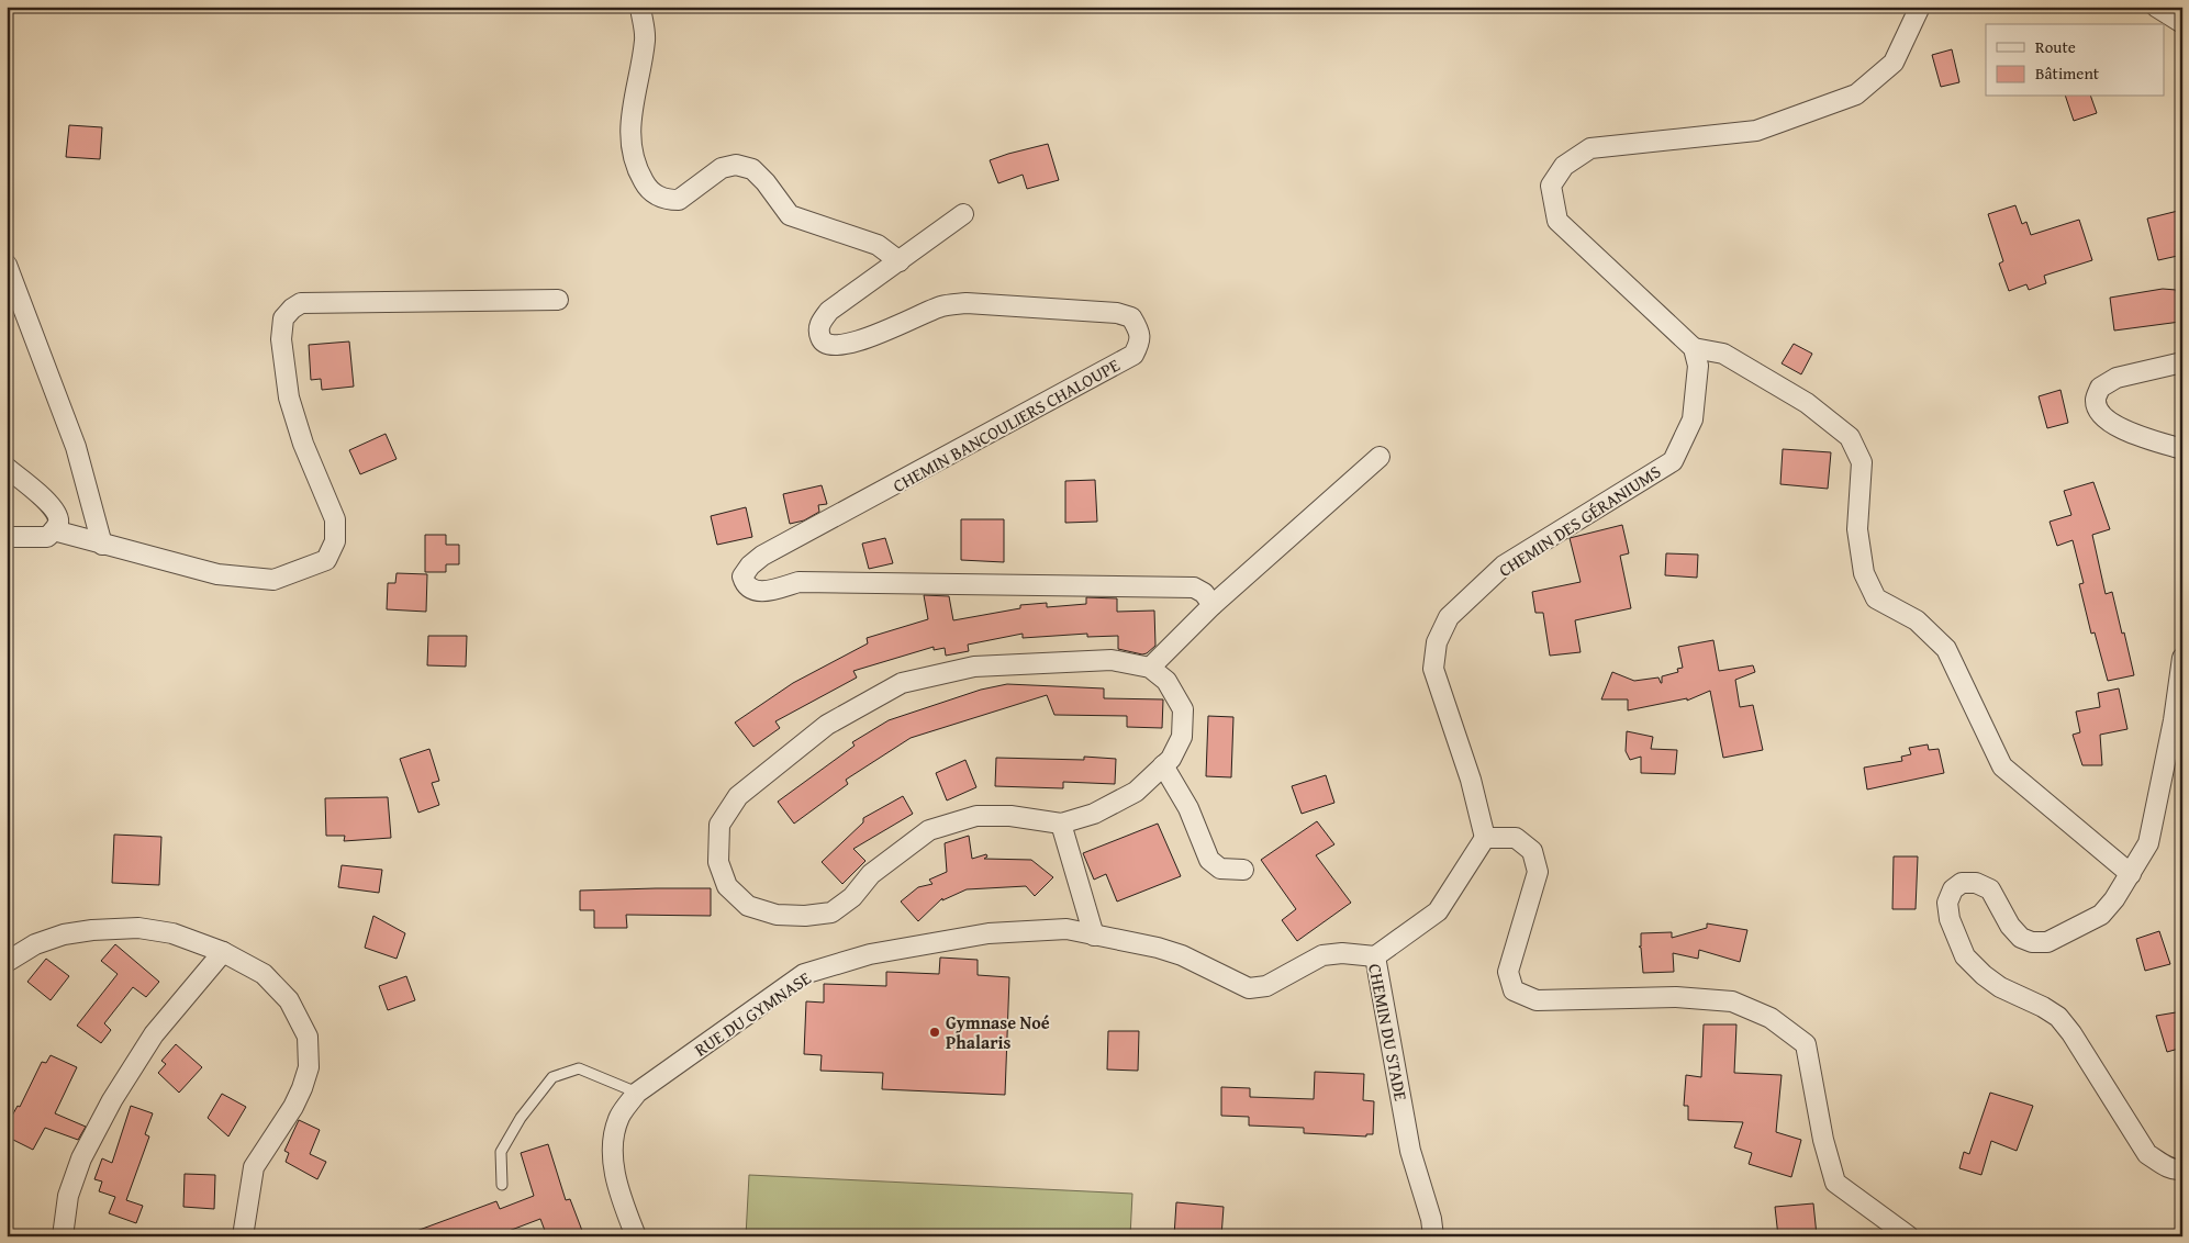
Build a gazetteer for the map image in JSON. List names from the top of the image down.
{
  "streets": {
    "street": [
      "CHEMIN BANCOULIERS CHALOUPE",
      "CHEMIN DES GÉRANIUMS",
      "RUE DU GYMNASE",
      "CHEMIN DU STADE"
    ]
  },
  "crossings": [
    ["RUE DU GYMNASE", "CHEMIN DU STADE"]
  ],
  "places": ["Gymnase Noé Phalaris"],
  "legend": ["Route", "Bâtiment"]
}
